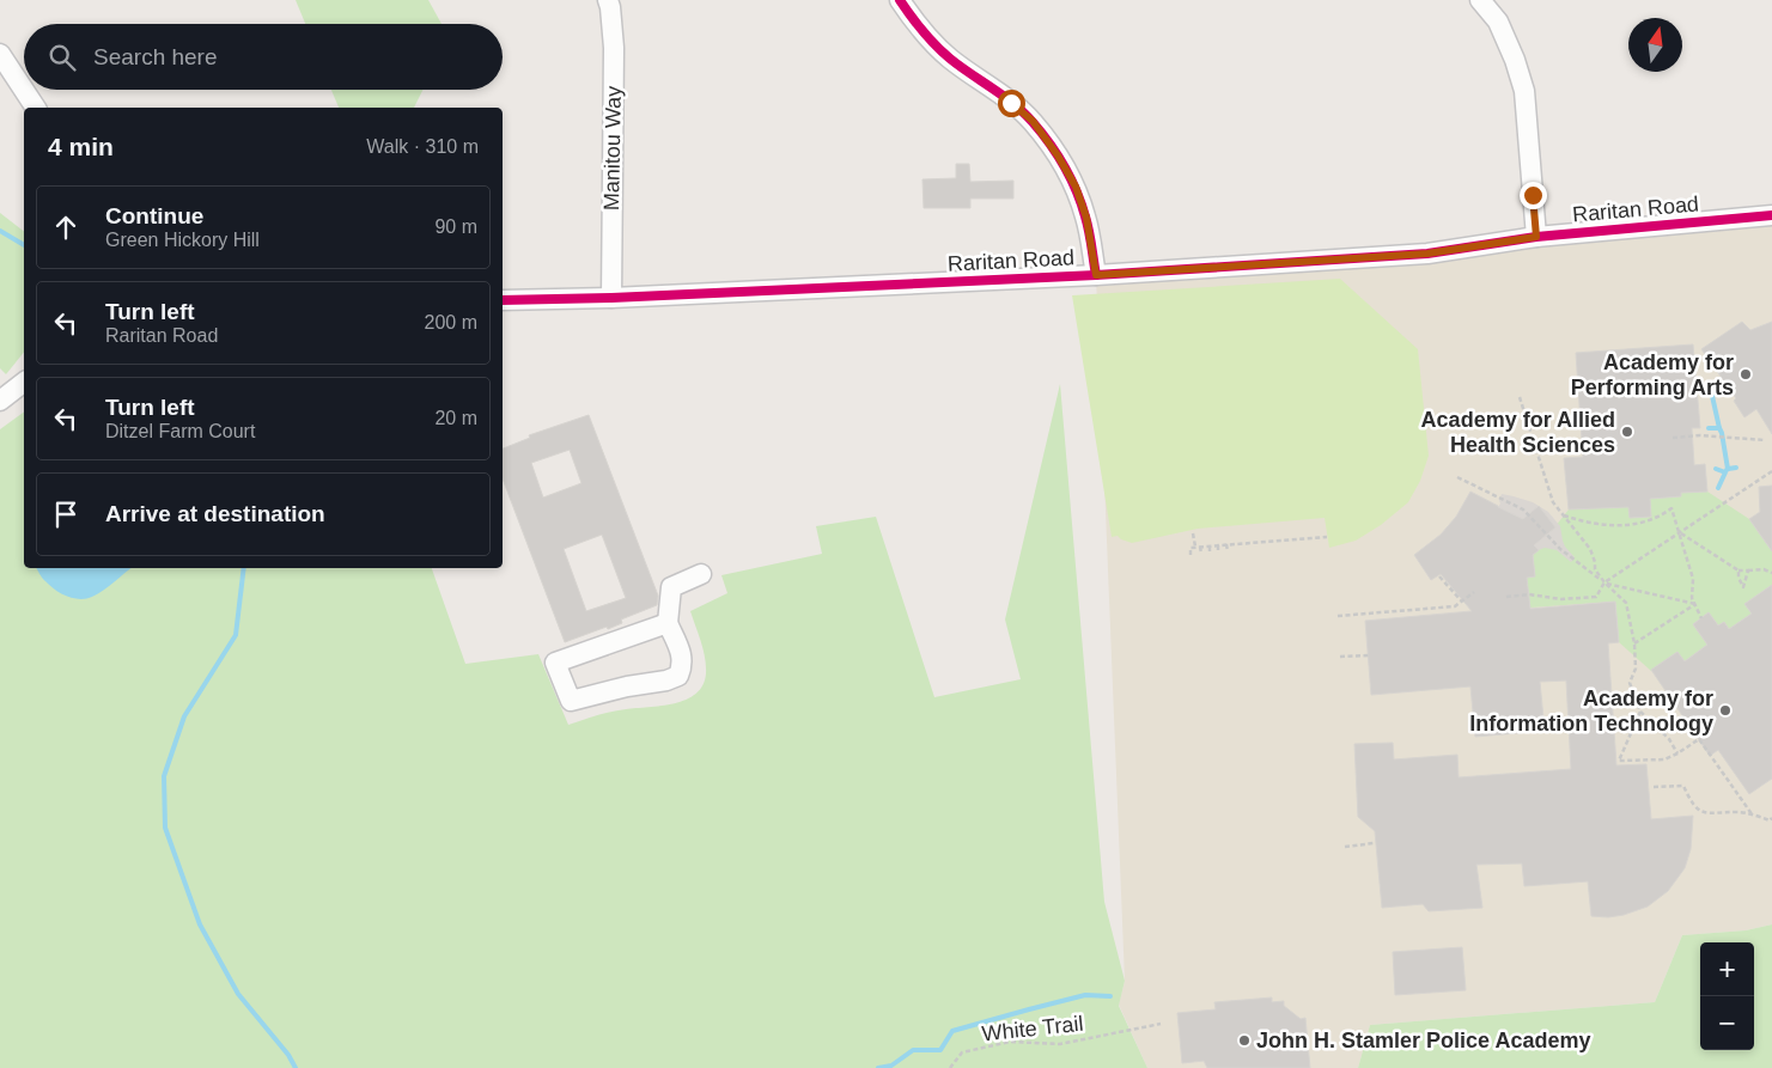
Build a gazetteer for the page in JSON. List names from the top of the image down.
{
  "streets": {
    "street": ["Manitou Way", "Raritan Road"],
    "path": ["White Trail"]
  },
  "crossings": [
    ["Manitou Way", "Raritan Road"]
  ],
  "places": [
    "Academy for Performing Arts",
    "Academy for Allied Health Sciences",
    "Academy for Information Technology",
    "John H. Stamler Police Academy"
  ],
  "north": "top",
  "page": {
    "search": "Search here",
    "heading": ["4 min", "Walk · 310 m"],
    "list": [
      ["Continue", "Green Hickory Hill", "90 m"],
      ["Turn left", "Raritan Road", "200 m"],
      ["Turn left", "Ditzel Farm Court", "20 m"],
      "Arrive at destination"
    ],
    "map_buttons": ["+", "−"]
  }
}
